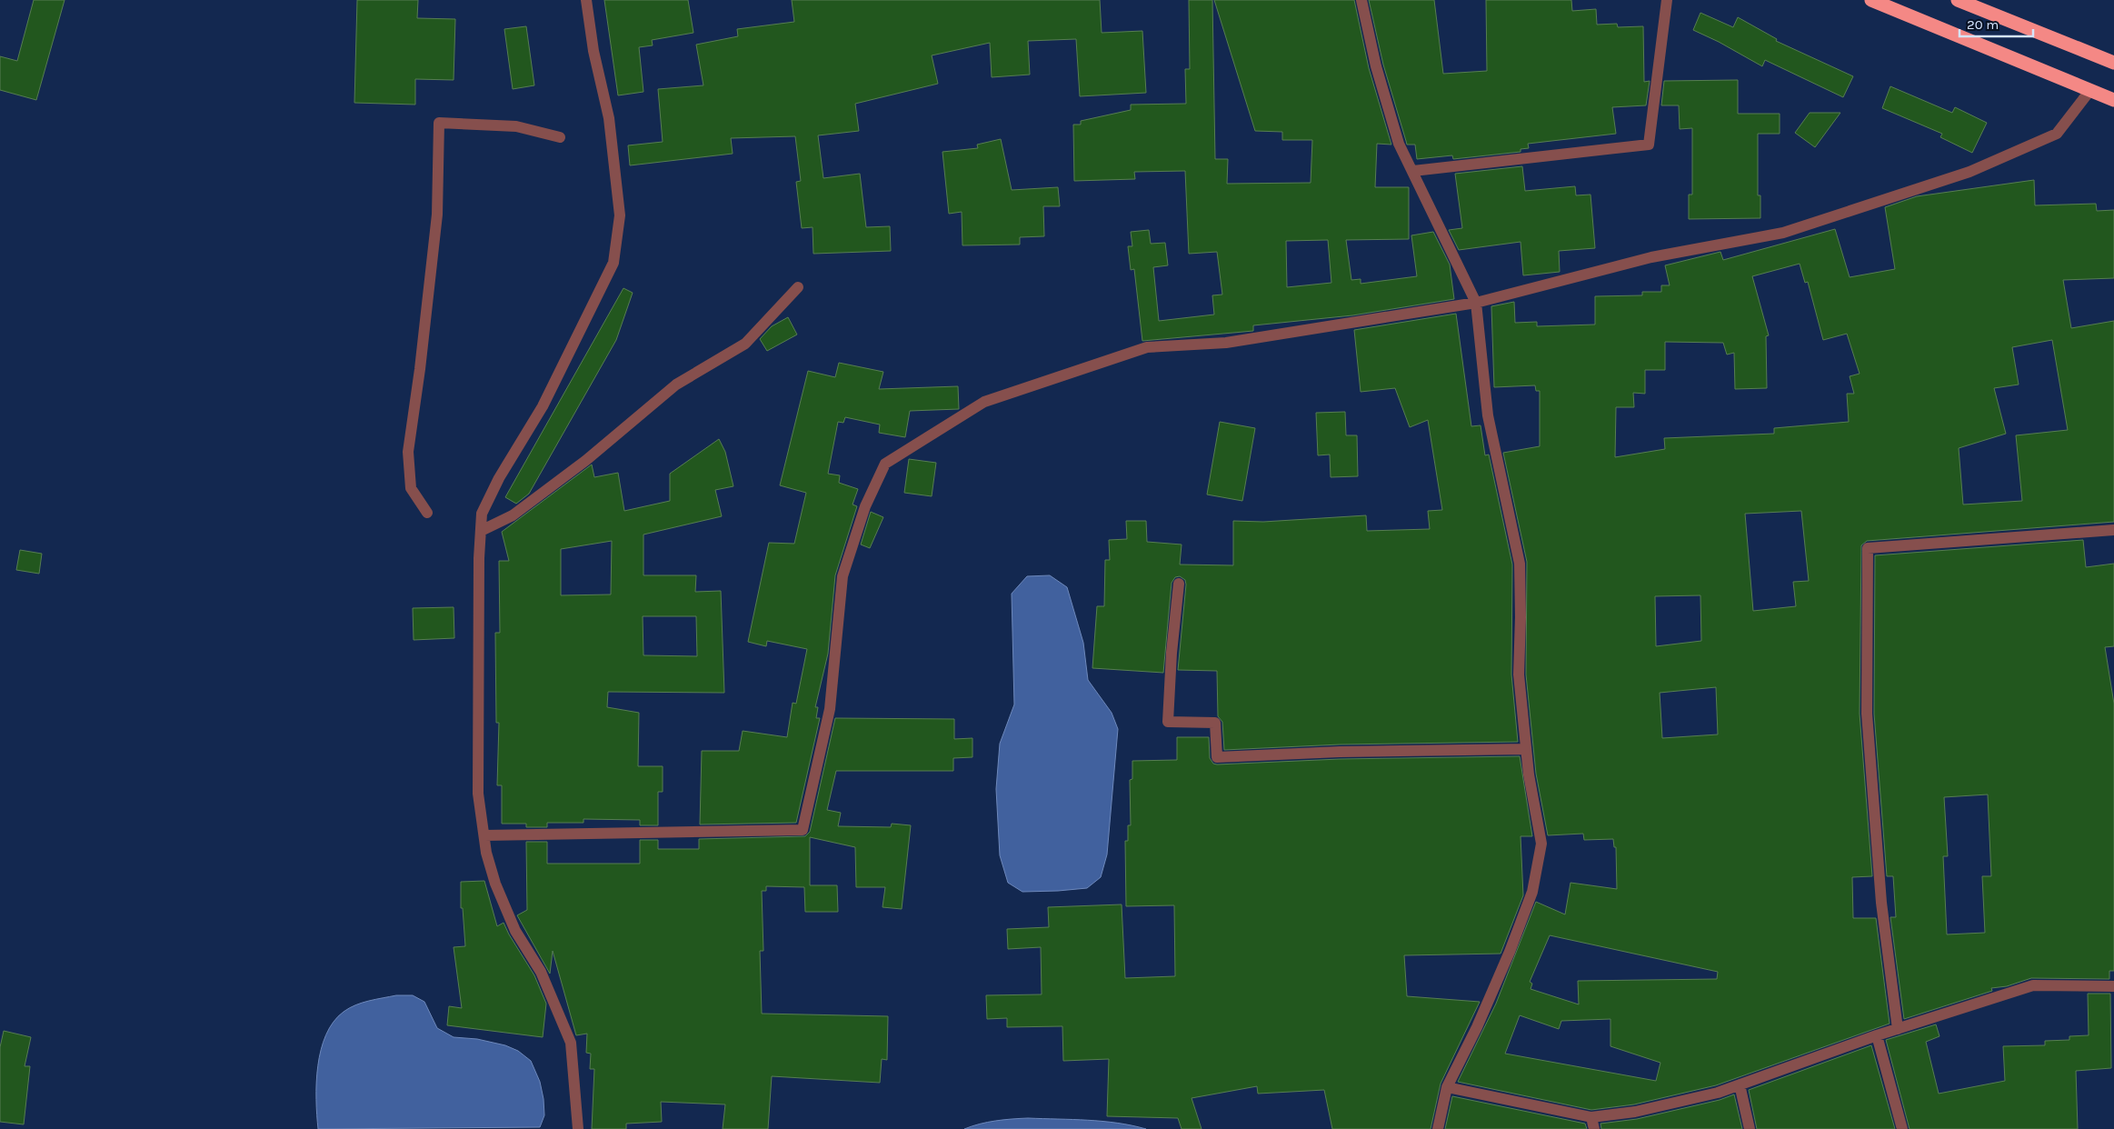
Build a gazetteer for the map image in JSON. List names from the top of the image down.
{
  "scale_bar": "20 m"
}
